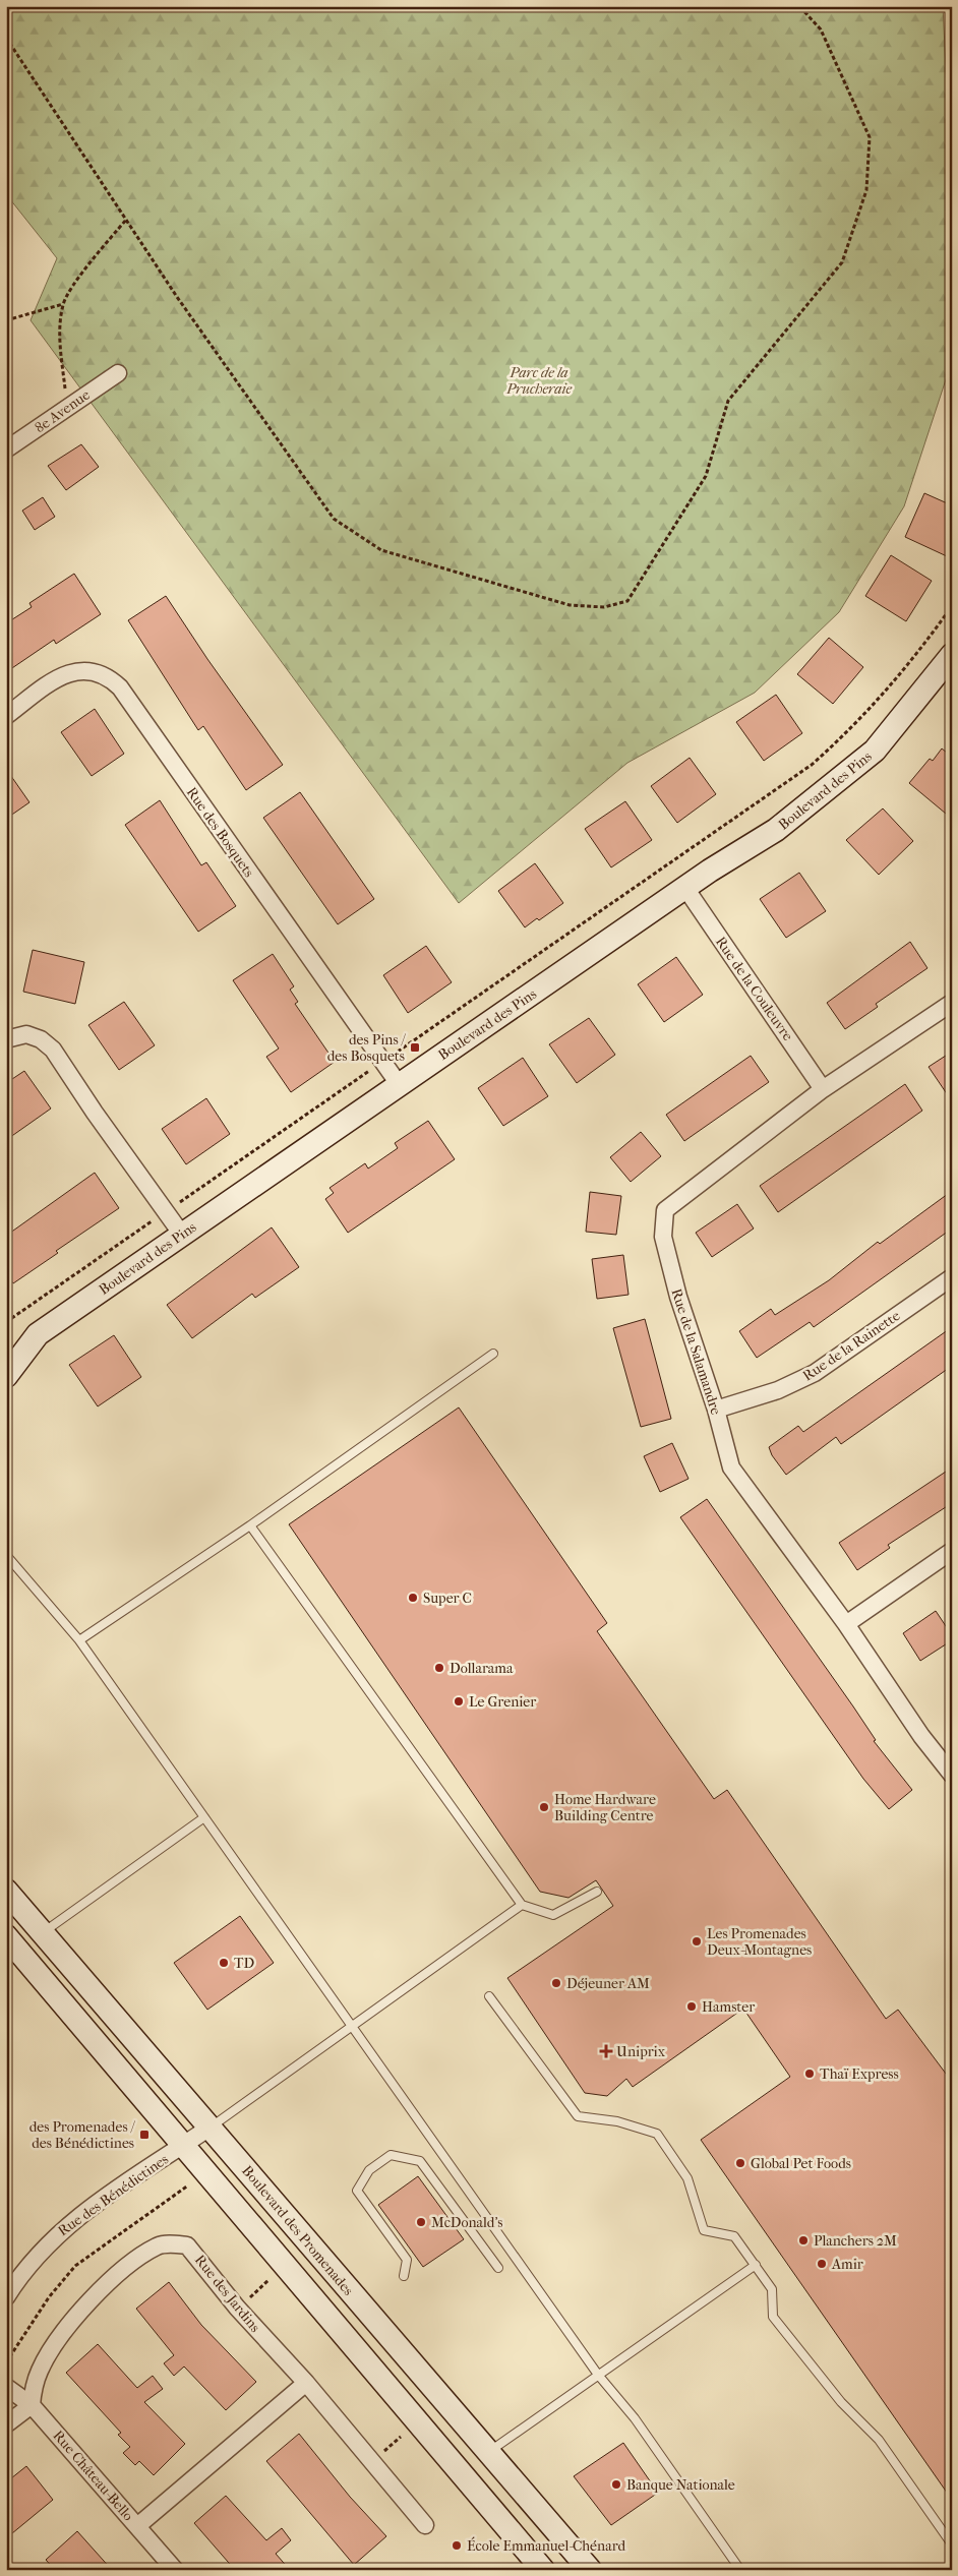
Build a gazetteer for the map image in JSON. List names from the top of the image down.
{
  "streets": {
    "street": [
      "8e Avenue",
      "Boulevard des Pins",
      "Rue des Bosquets",
      "Rue de la Couleuvre",
      "Rue de la Rainette",
      "Rue de la Salamandre",
      "Rue des Bénédictines",
      "Boulevard des Promenades",
      "Rue des Jardins",
      "Rue Château-Bello"
    ]
  },
  "crossings": [
    ["Boulevard des Pins", "Rue des Bosquets"],
    ["Boulevard des Pins", "Rue de la Couleuvre"],
    ["Rue de la Couleuvre", "Rue de la Salamandre"],
    ["Rue de la Rainette", "Rue de la Salamandre"],
    ["Rue des Bénédictines", "Boulevard des Promenades"],
    ["Rue des Jardins", "Rue Château-Bello"]
  ],
  "parks": ["Parc de la Prucheraie"],
  "places": {
    "transit": ["des Pins / des Bosquets", "des Promenades / des Bénédictines"],
    "other": [
      "Super C",
      "Dollarama",
      "Le Grenier",
      "Home Hardware Building Centre",
      "Les Promenades Deux-Montagnes",
      "TD",
      "Déjeuner AM",
      "Hamster",
      "Thaï Express",
      "Global Pet Foods",
      "McDonald's",
      "Planchers 2M",
      "Amir",
      "Banque Nationale",
      "École Emmanuel-Chénard"
    ],
    "health": ["Uniprix"]
  }
}
